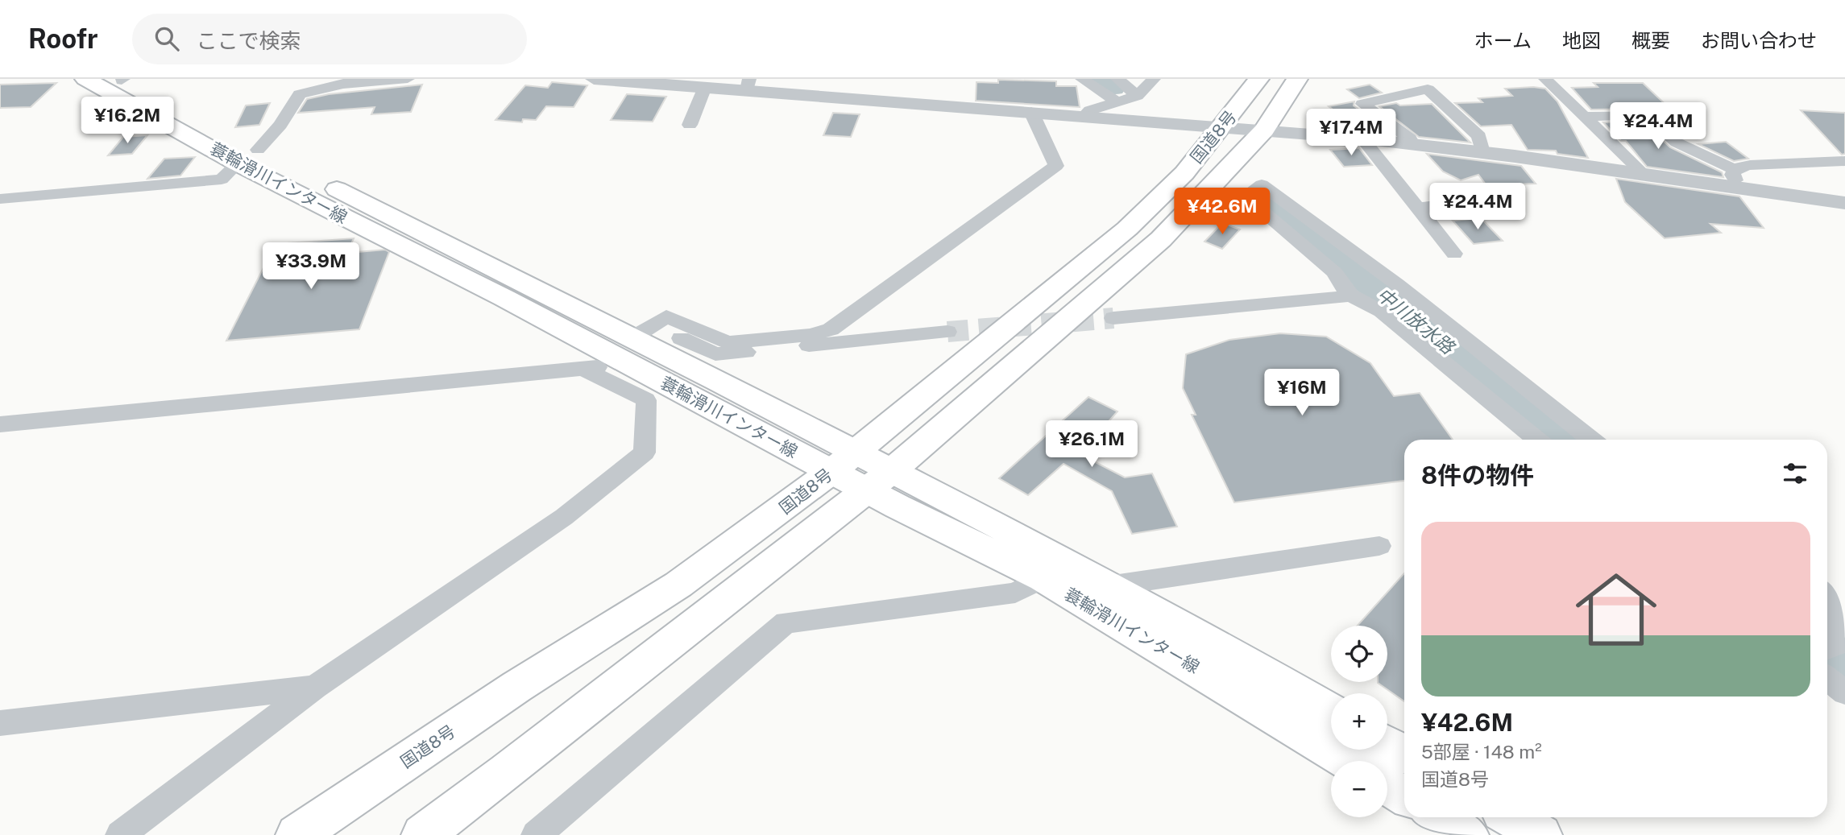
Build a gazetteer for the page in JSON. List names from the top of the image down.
{
  "streets": {
    "main road": ["国道8号", "蓑輪滑川インター線"]
  },
  "crossings": [
    ["国道8号", "蓑輪滑川インター線"]
  ],
  "water": ["中川放水路"],
  "page": {
    "header": "Roofr",
    "search": "ここで検索",
    "nav": [
      "ホーム",
      "地図",
      "概要",
      "お問い合わせ"
    ],
    "price": [
      "¥16.2M",
      "¥24.4M",
      "¥17.4M",
      "¥24.4M",
      "¥42.6M",
      "¥33.9M",
      "¥16M",
      "¥26.1M"
    ],
    "heading": "8件の物件",
    "list": [
      {
        "name": "¥42.6M",
        "note": "5部屋 · 148 m² · 国道8号"
      }
    ],
    "map_buttons": ["+", "−"]
  }
}
